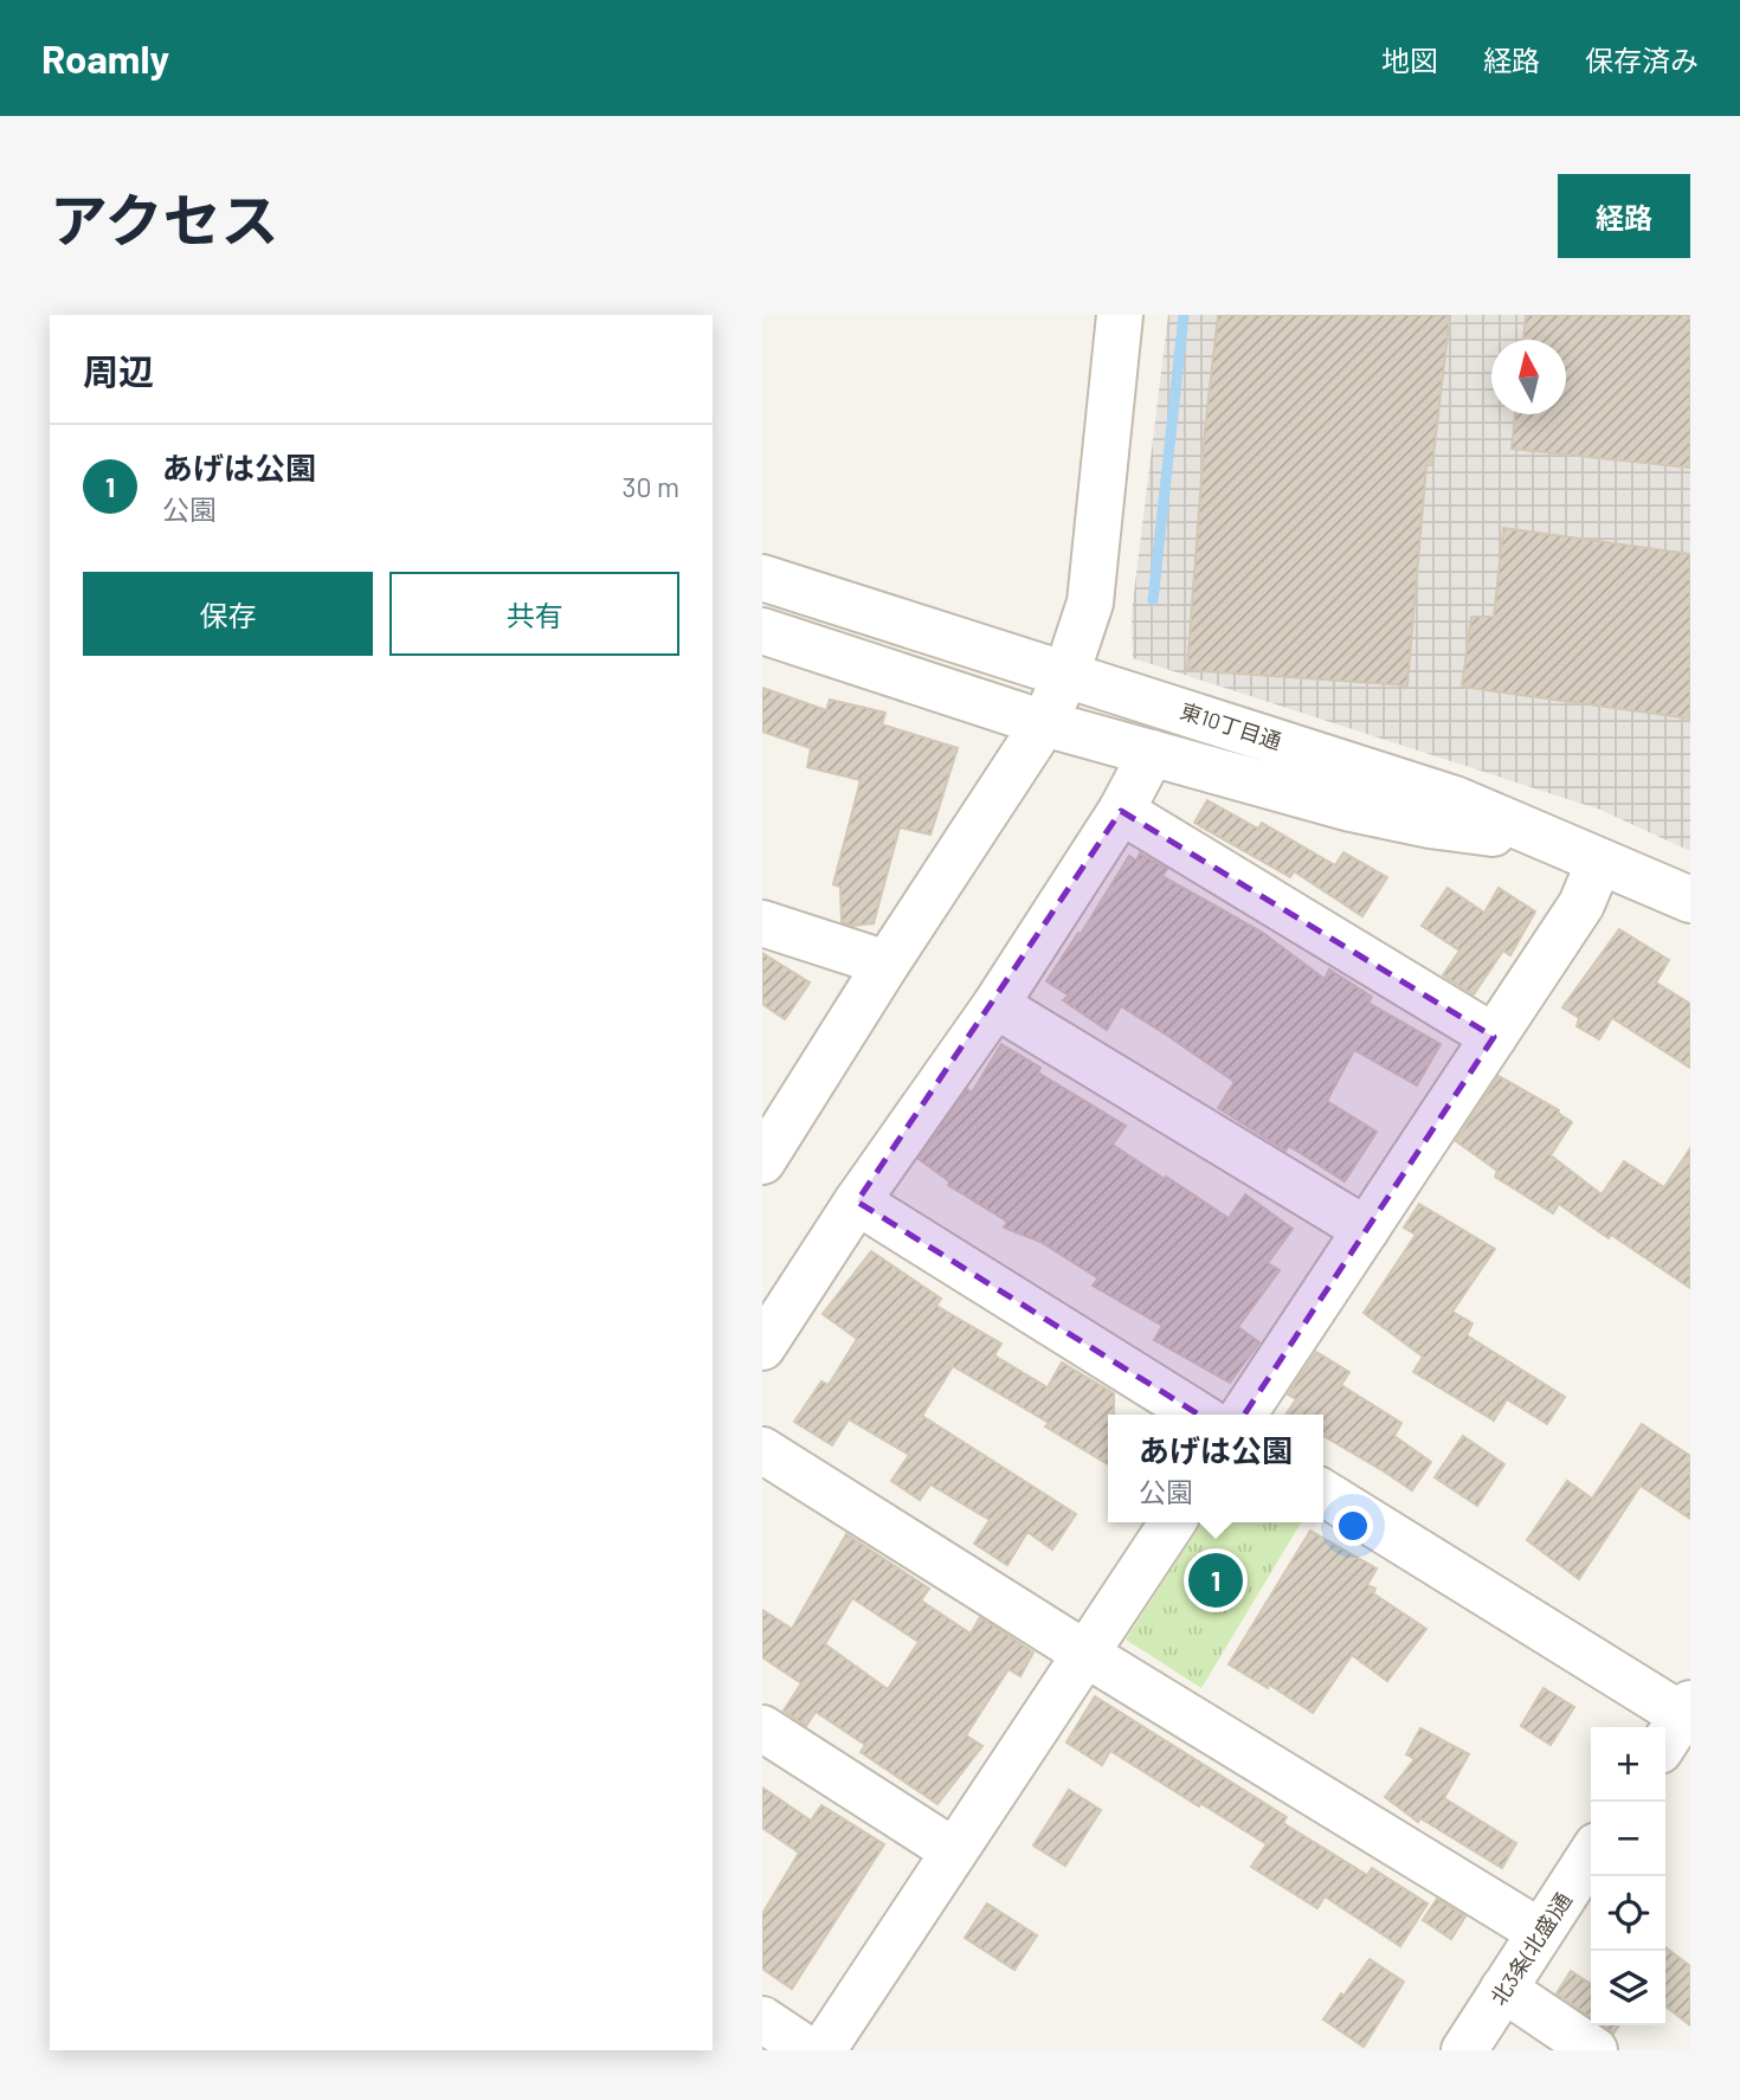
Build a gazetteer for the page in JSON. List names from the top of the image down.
{
  "streets": {
    "street": ["東10丁目通", "北3条(北盛)通"]
  },
  "north": "top",
  "page": {
    "header": "Roamly",
    "nav": ["地図", "経路", "保存済み"],
    "title": "アクセス",
    "buttons": [
      "経路",
      ["保存", "共有"]
    ],
    "heading": "周辺",
    "list": [
      {
        "mark": "1",
        "name": "あげは公園",
        "note": "公園",
        "value": "30 m"
      }
    ],
    "popup": ["あげは公園", "公園"],
    "pins": "1",
    "map_buttons": ["+", "−"]
  }
}
